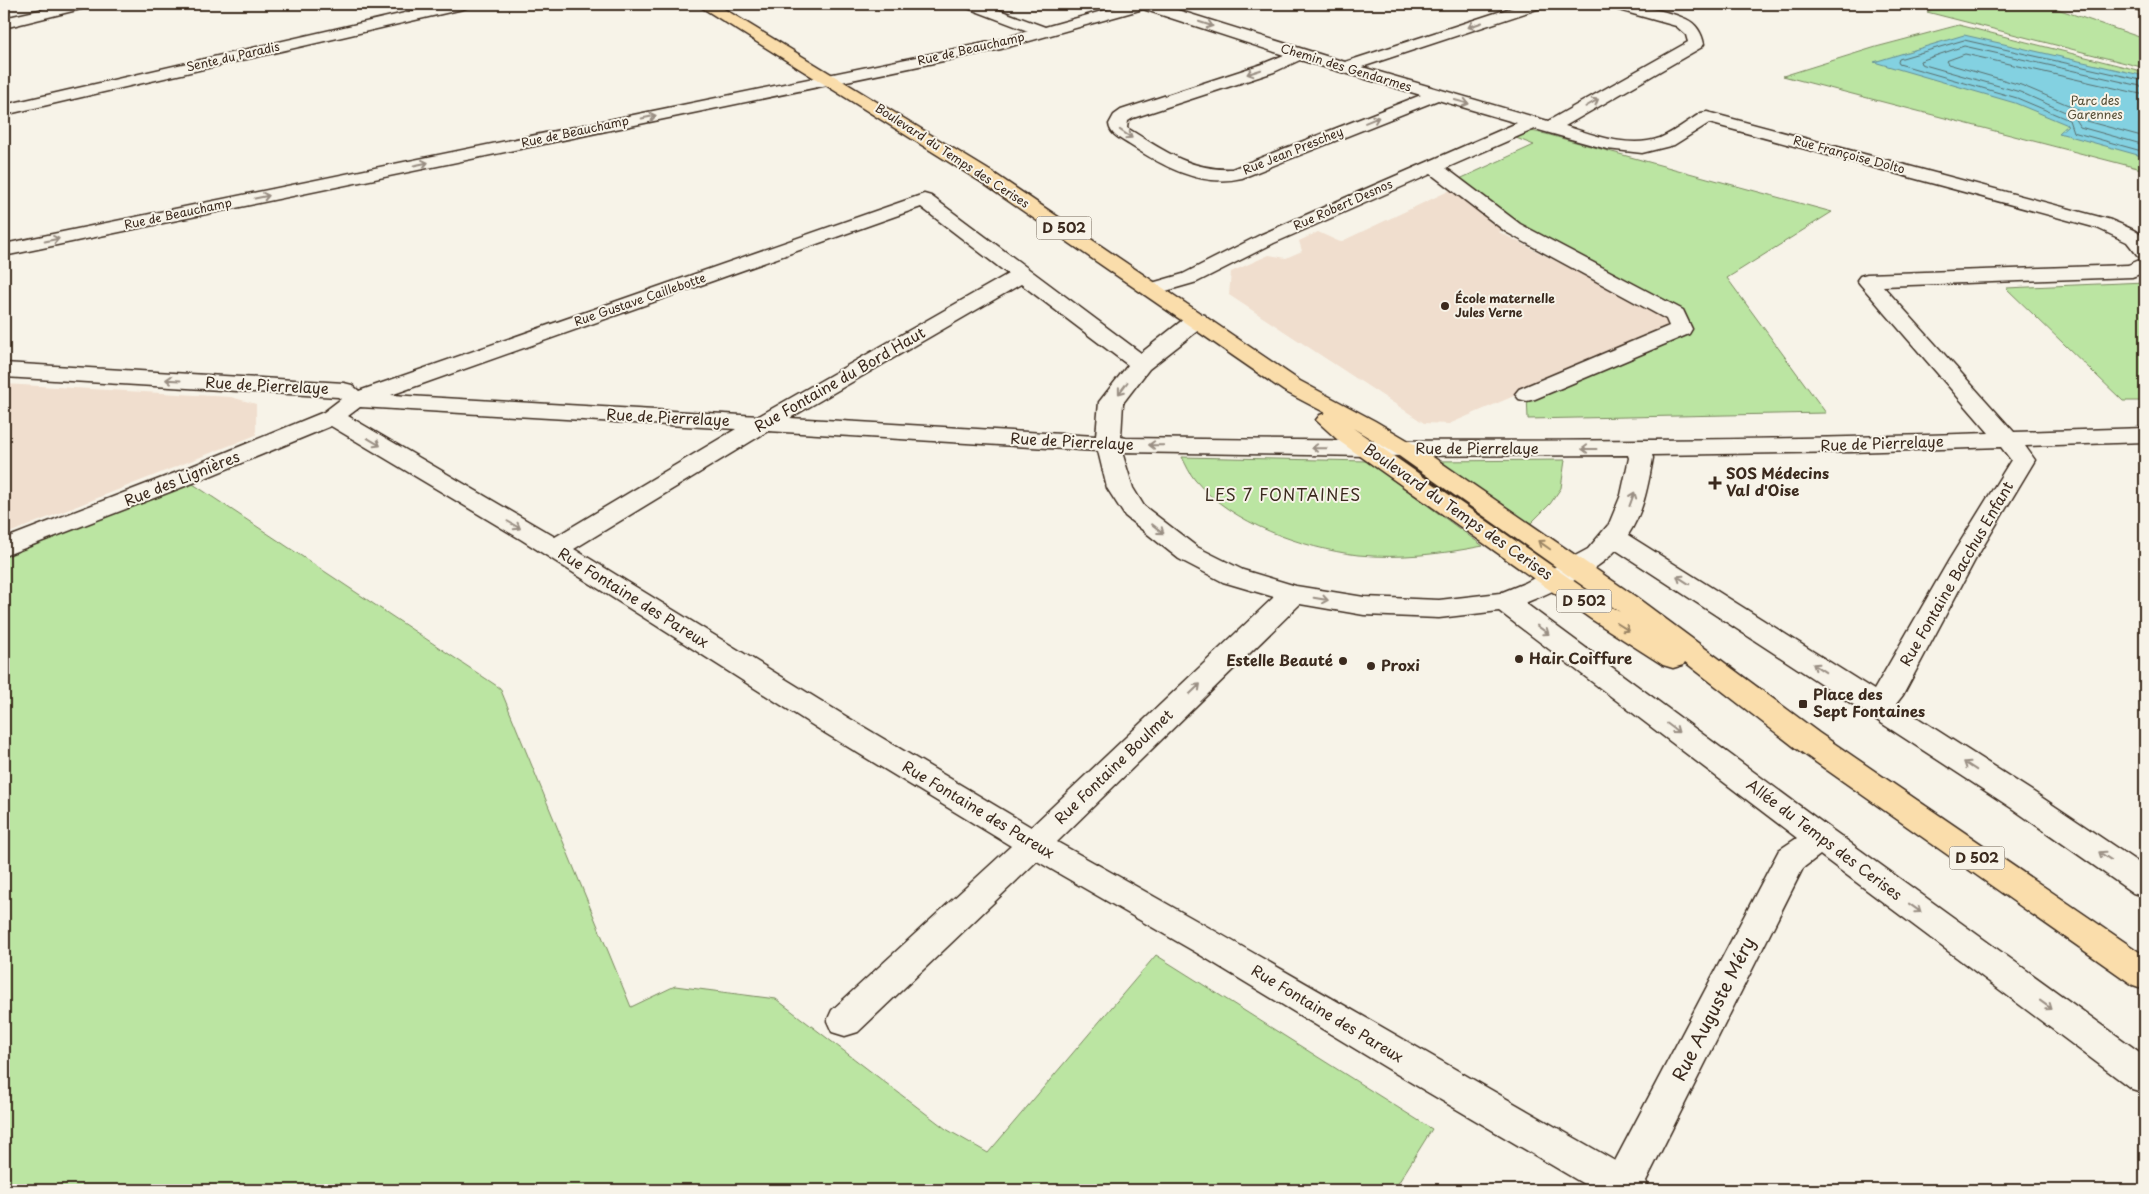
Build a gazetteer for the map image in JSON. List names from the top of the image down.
{
  "streets": {
    "main road": ["Boulevard du Temps des Cerises", "D 502"],
    "street": [
      "Rue de Beauchamp",
      "Sente du Paradis",
      "Chemin des Gendarmes",
      "Rue Jean Preschey",
      "Rue Françoise Dolto",
      "Rue Robert Desnos",
      "Rue Gustave Caillebotte",
      "Rue Fontaine du Bord Haut",
      "Rue de Pierrelaye",
      "Rue des Lignières",
      "Rue Fontaine Bacchus Enfant",
      "Rue Fontaine des Pareux",
      "Rue Fontaine Boulmet",
      "Allée du Temps des Cerises",
      "Rue Auguste Méry"
    ]
  },
  "crossings": [
    ["Rue de Beauchamp", "Chemin des Gendarmes"],
    ["Rue de Beauchamp", "Boulevard du Temps des Cerises"],
    ["Chemin des Gendarmes", "Rue Jean Preschey"],
    ["Chemin des Gendarmes", "Rue Françoise Dolto"],
    ["Chemin des Gendarmes", "Rue Robert Desnos"],
    ["Rue Françoise Dolto", "Rue Robert Desnos"],
    ["Boulevard du Temps des Cerises", "Rue Robert Desnos"],
    ["Boulevard du Temps des Cerises", "Rue de Pierrelaye"],
    ["Rue Gustave Caillebotte", "Rue Fontaine du Bord Haut"],
    ["Rue Gustave Caillebotte", "Rue de Pierrelaye"],
    ["Rue Gustave Caillebotte", "Rue des Lignières"],
    ["Rue Fontaine du Bord Haut", "Rue de Pierrelaye"],
    ["Rue Fontaine du Bord Haut", "Rue Fontaine des Pareux"],
    ["Rue de Pierrelaye", "Rue des Lignières"],
    ["Rue de Pierrelaye", "Rue Fontaine Bacchus Enfant"],
    ["Rue des Lignières", "Rue Fontaine des Pareux"],
    ["Rue Fontaine des Pareux", "Rue Fontaine Boulmet"],
    ["Rue Fontaine des Pareux", "Rue Auguste Méry"],
    ["Allée du Temps des Cerises", "Rue Auguste Méry"]
  ],
  "one_way": [
    "Rue de Beauchamp",
    "Chemin des Gendarmes",
    "Rue de Pierrelaye",
    "Rue Fontaine Boulmet"
  ],
  "districts": ["LES 7 FONTAINES"],
  "parks": ["Parc des Garennes"],
  "places": {
    "other": [
      "École maternelle Jules Verne",
      "Hair Coiffure",
      "Estelle Beauté",
      "Proxi"
    ],
    "health": ["SOS Médecins Val d'Oise"],
    "transit": ["Place des Sept Fontaines"]
  }
}
